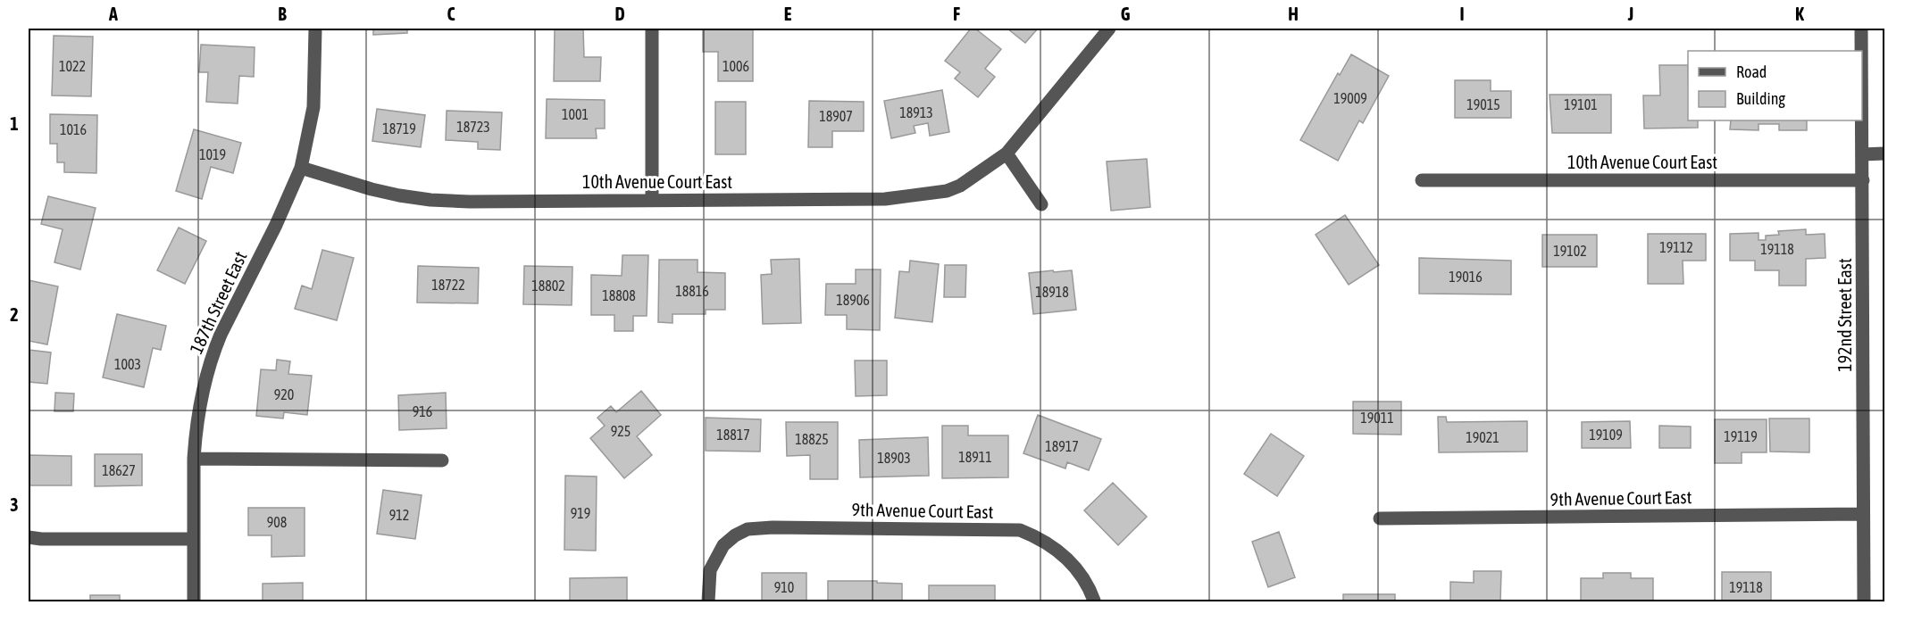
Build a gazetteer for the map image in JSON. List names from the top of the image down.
{
  "streets": {
    "street": [
      "10th Avenue Court East",
      "187th Street East",
      "192nd Street East",
      "9th Avenue Court East"
    ]
  },
  "crossings": [
    ["10th Avenue Court East", "187th Street East"],
    ["10th Avenue Court East", "192nd Street East"],
    ["192nd Street East", "9th Avenue Court East"]
  ],
  "house_numbers": [
    "1022",
    "1006",
    "19009",
    "19015",
    "19101",
    "18913",
    "1001",
    "18907",
    "18723",
    "18719",
    "1016",
    "1019",
    "19112",
    "19118",
    "19102",
    "19016",
    "18722",
    "18802",
    "18816",
    "18918",
    "18808",
    "18906",
    "1003",
    "920",
    "916",
    "19011",
    "925",
    "18817",
    "19109",
    "19119",
    "19021",
    "18825",
    "18917",
    "18911",
    "18903",
    "18627",
    "919",
    "912",
    "908",
    "910",
    "19118"
  ],
  "legend": ["Road", "Building"],
  "grid": {
    "columns": [
      "A",
      "B",
      "C",
      "D",
      "E",
      "F",
      "G",
      "H",
      "I",
      "J",
      "K"
    ],
    "rows": ["1", "2", "3"]
  }
}
